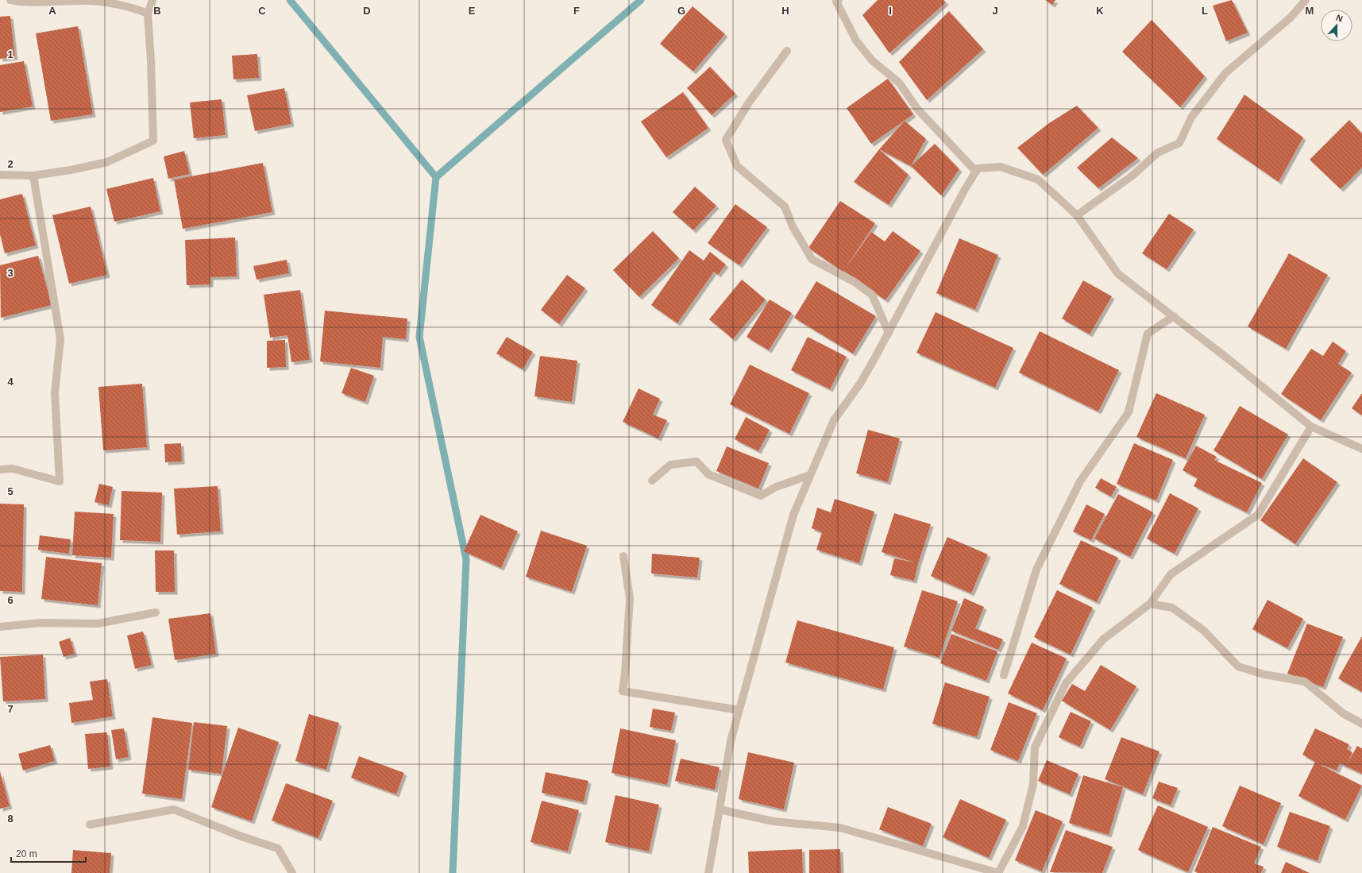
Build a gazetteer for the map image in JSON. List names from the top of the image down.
{
  "scale_bar": "20 m",
  "north": "top",
  "grid": {
    "columns": [
      "A",
      "B",
      "C",
      "D",
      "E",
      "F",
      "G",
      "H",
      "I",
      "J",
      "K",
      "L",
      "M"
    ],
    "rows": [
      "1",
      "2",
      "3",
      "4",
      "5",
      "6",
      "7",
      "8"
    ]
  }
}
